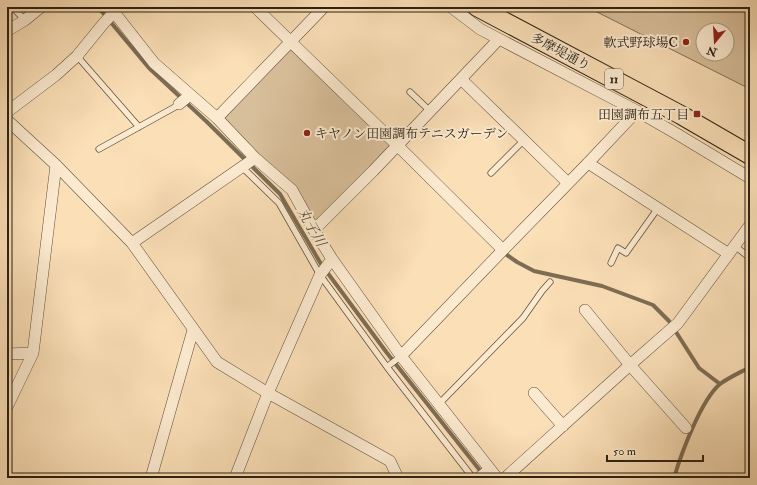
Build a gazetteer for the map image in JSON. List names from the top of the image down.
{
  "streets": {
    "main road": ["多摩堤通り", "11"]
  },
  "water": ["丸子川"],
  "places": {
    "other": ["軟式野球場C", "キヤノン田園調布テニスガーデン"],
    "transit": ["田園調布五丁目"]
  },
  "scale_bar": "50 m",
  "north": "bottom"
}
